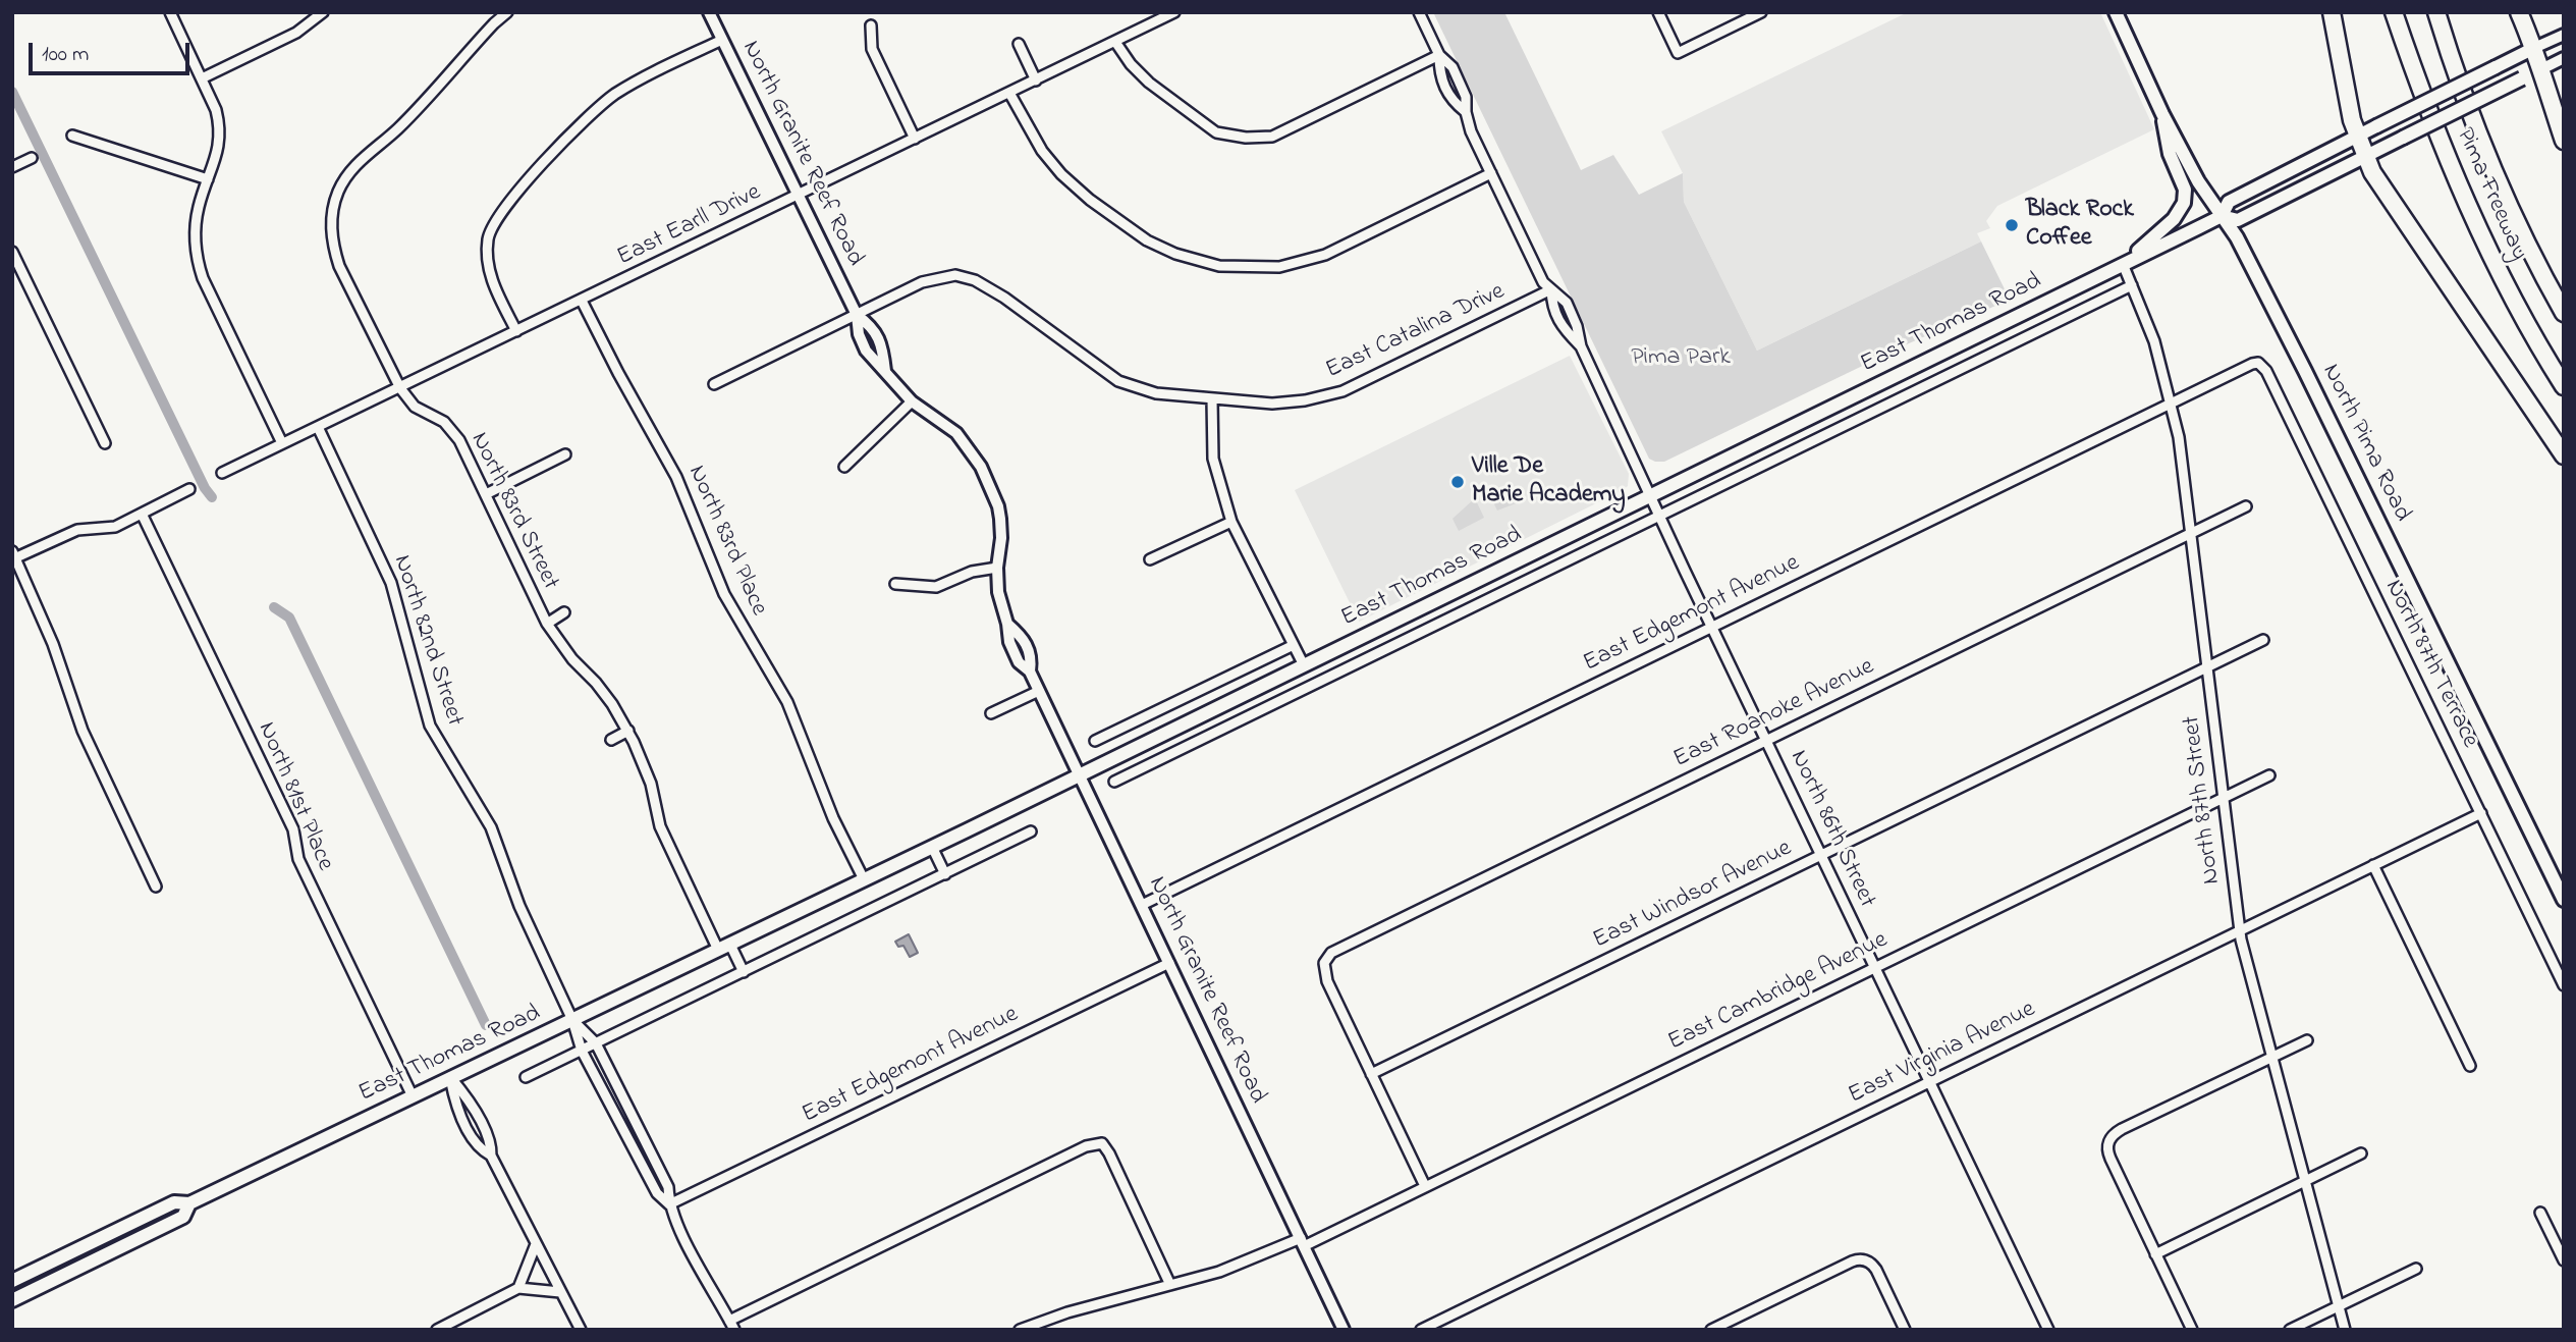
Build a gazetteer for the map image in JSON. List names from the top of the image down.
{
  "streets": {
    "highway": ["Pima Freeway"],
    "main road": ["East Thomas Road", "North Pima Road"],
    "street": [
      "North Granite Reef Road",
      "East Earll Drive",
      "East Catalina Drive",
      "North 83rd Street",
      "North 83rd Place",
      "East Edgemont Avenue",
      "North 82nd Street",
      "North 87th Terrace",
      "East Roanoke Avenue",
      "North 81st Place",
      "North 87th Street",
      "North 86th Street",
      "East Windsor Avenue",
      "East Cambridge Avenue",
      "East Virginia Avenue"
    ]
  },
  "crossings": [
    ["North Granite Reef Road", "East Earll Drive"],
    ["North Granite Reef Road", "East Thomas Road"],
    ["North Granite Reef Road", "East Catalina Drive"],
    ["North Granite Reef Road", "East Edgemont Avenue"],
    ["North Granite Reef Road", "East Cambridge Avenue"],
    ["East Earll Drive", "North 83rd Street"],
    ["East Earll Drive", "North 83rd Place"],
    ["East Earll Drive", "North 82nd Street"],
    ["East Thomas Road", "North Pima Road"],
    ["East Thomas Road", "North 83rd Street"],
    ["East Thomas Road", "North 83rd Place"],
    ["East Thomas Road", "North 82nd Street"],
    ["East Thomas Road", "North 81st Place"],
    ["East Thomas Road", "North 87th Street"],
    ["East Thomas Road", "North 86th Street"],
    ["East Catalina Drive", "North 86th Street"],
    ["East Edgemont Avenue", "North 82nd Street"],
    ["East Edgemont Avenue", "North 87th Terrace"],
    ["East Edgemont Avenue", "North 87th Street"],
    ["East Edgemont Avenue", "North 86th Street"],
    ["North 87th Terrace", "East Virginia Avenue"],
    ["East Roanoke Avenue", "North 87th Street"],
    ["East Roanoke Avenue", "North 86th Street"],
    ["East Roanoke Avenue", "East Windsor Avenue"],
    ["North 87th Street", "East Windsor Avenue"],
    ["North 87th Street", "East Cambridge Avenue"],
    ["North 87th Street", "East Virginia Avenue"],
    ["North 86th Street", "East Windsor Avenue"],
    ["North 86th Street", "East Cambridge Avenue"],
    ["North 86th Street", "East Virginia Avenue"]
  ],
  "parks": ["Pima Park"],
  "places": ["Black Rock Coffee", "Ville De Marie Academy"],
  "scale_bar": "100 m"
}
